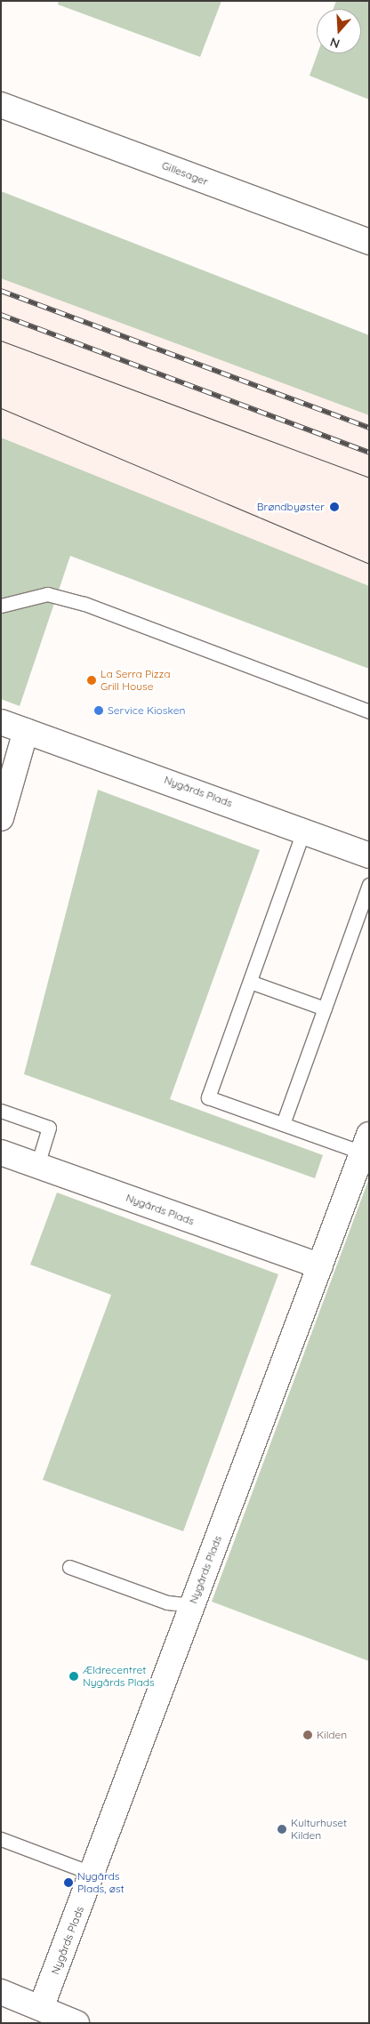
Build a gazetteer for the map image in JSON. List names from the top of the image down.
{
  "streets": {
    "street": ["Gillesager", "Nygårds Plads"]
  },
  "places": [
    "Brøndbyøster",
    "La Serra Pizza Grill House",
    "Service Kiosken",
    "Ældrecentret Nygårds Plads",
    "Kilden",
    "Kulturhuset Kilden",
    "Nygårds Plads, øst"
  ],
  "north": "bottom"
}
